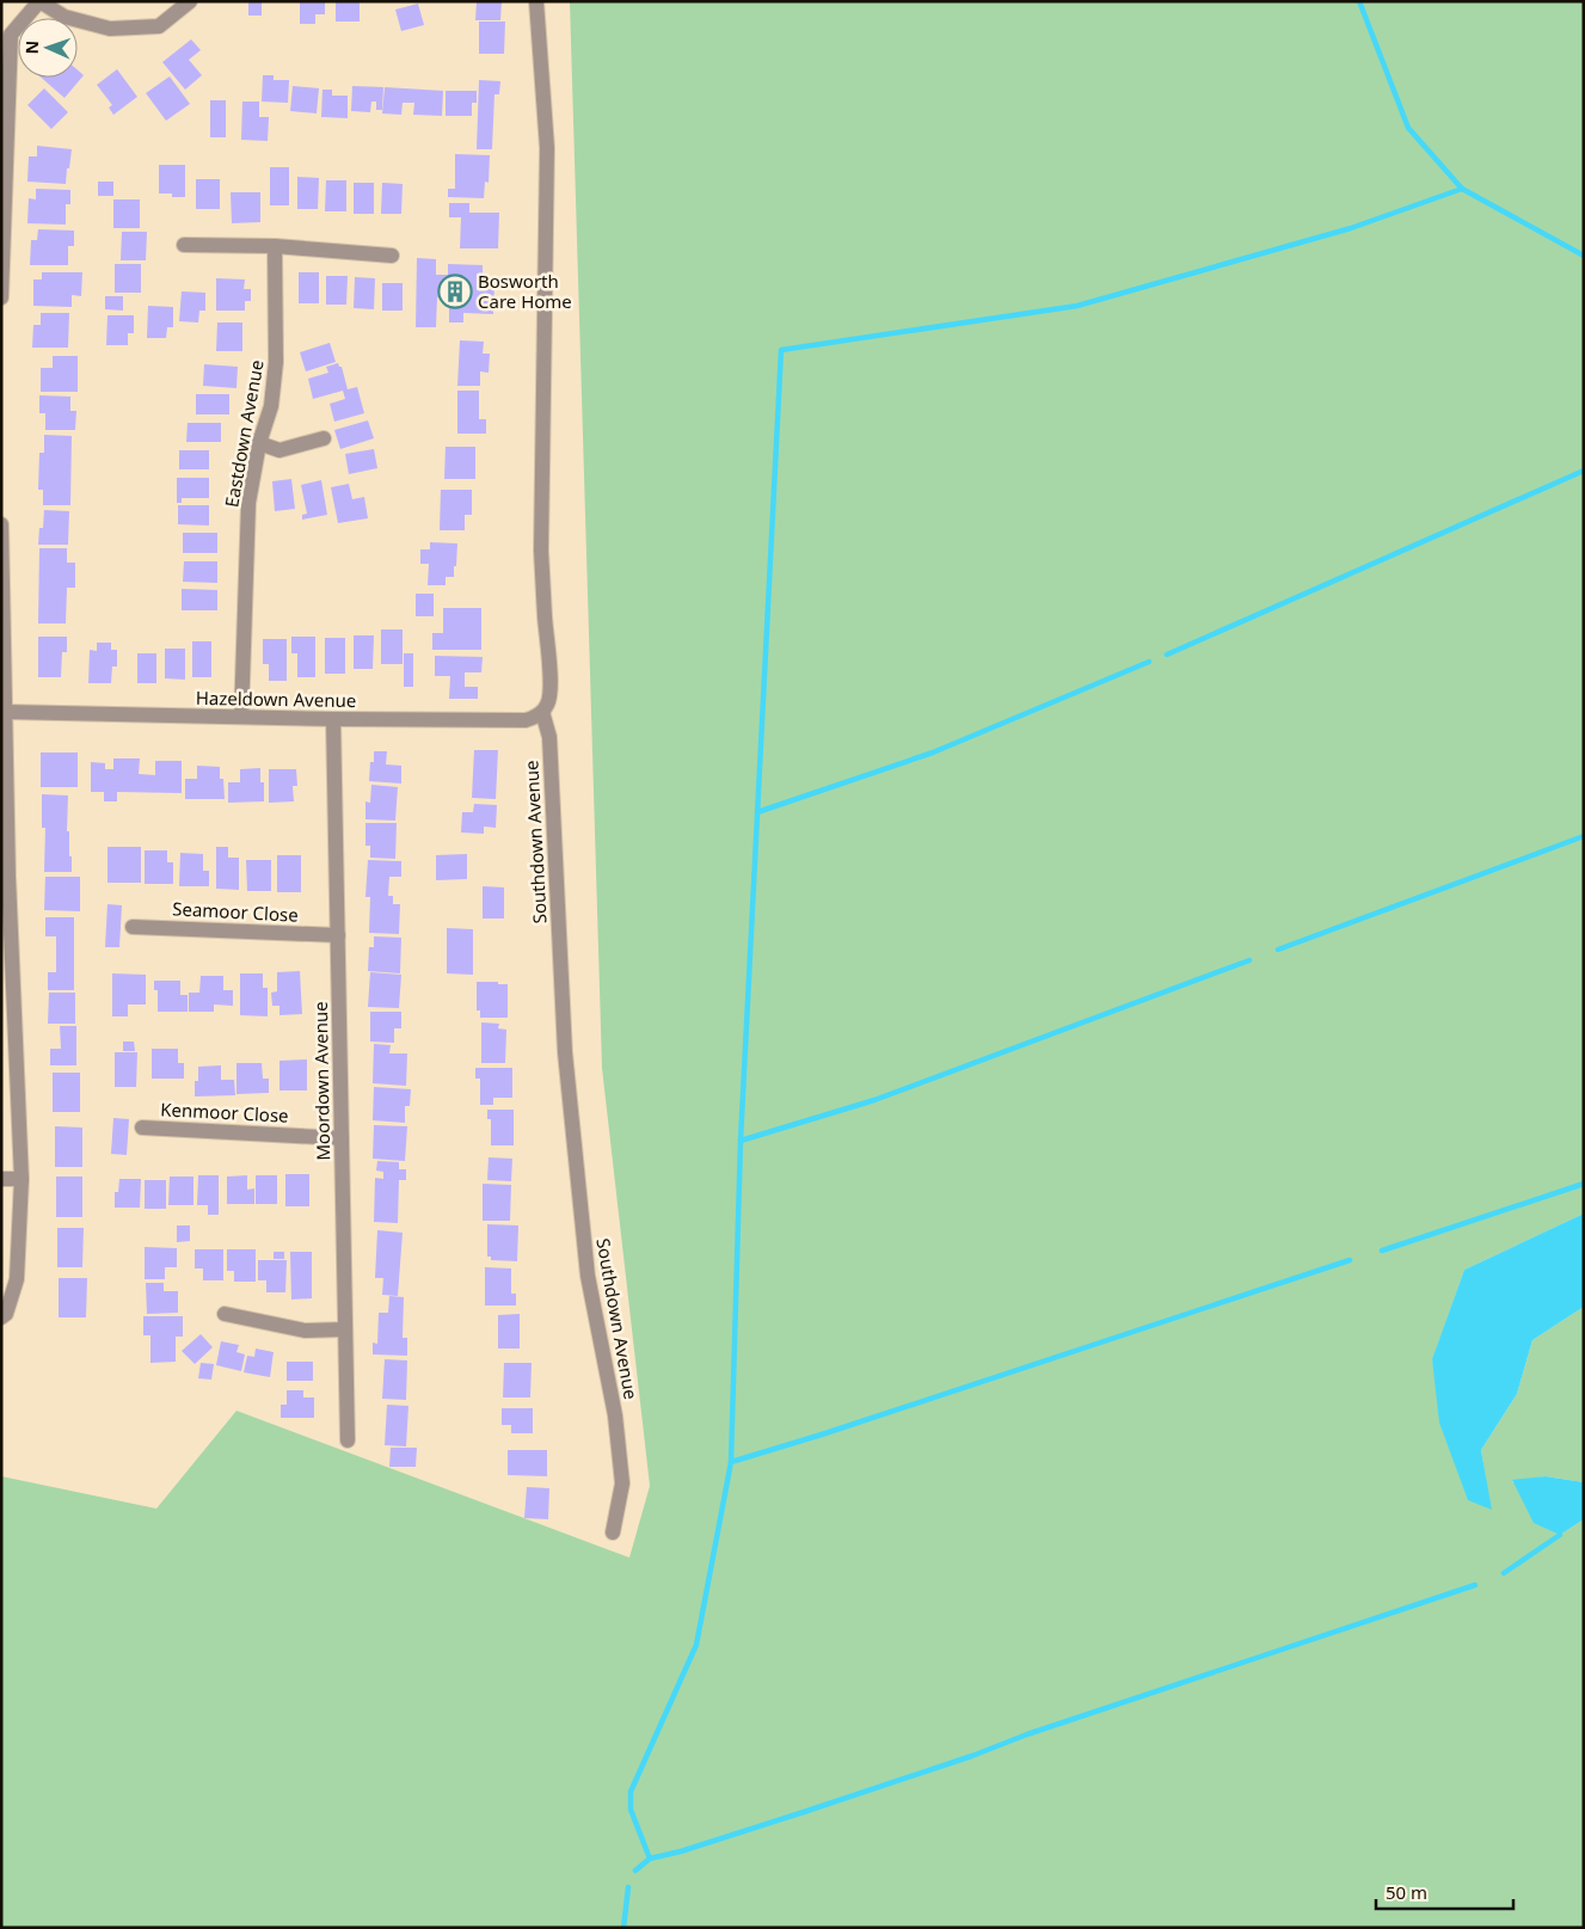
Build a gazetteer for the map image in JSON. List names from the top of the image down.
{
  "streets": {
    "street": [
      "Eastdown Avenue",
      "Hazeldown Avenue",
      "Southdown Avenue",
      "Seamoor Close",
      "Moordown Avenue",
      "Kenmoor Close"
    ]
  },
  "crossings": [
    ["Eastdown Avenue", "Hazeldown Avenue"],
    ["Hazeldown Avenue", "Southdown Avenue"],
    ["Hazeldown Avenue", "Moordown Avenue"],
    ["Seamoor Close", "Moordown Avenue"],
    ["Moordown Avenue", "Kenmoor Close"]
  ],
  "places": {
    "building": ["Bosworth Care Home"]
  },
  "scale_bar": "50 m",
  "north": "left"
}
